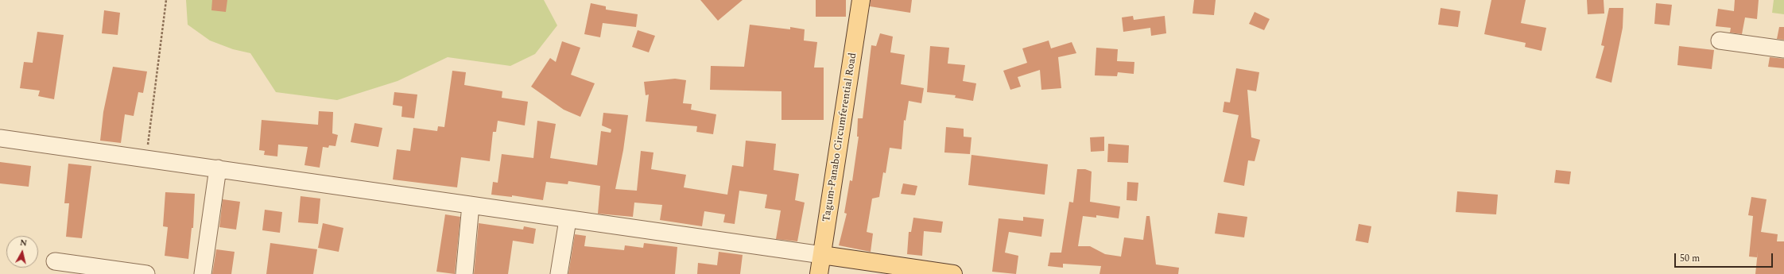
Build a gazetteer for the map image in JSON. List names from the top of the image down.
{
  "streets": {
    "main road": ["Tagum-Panabo Circumferential Road"]
  },
  "scale_bar": "50 m",
  "north": "top"
}
